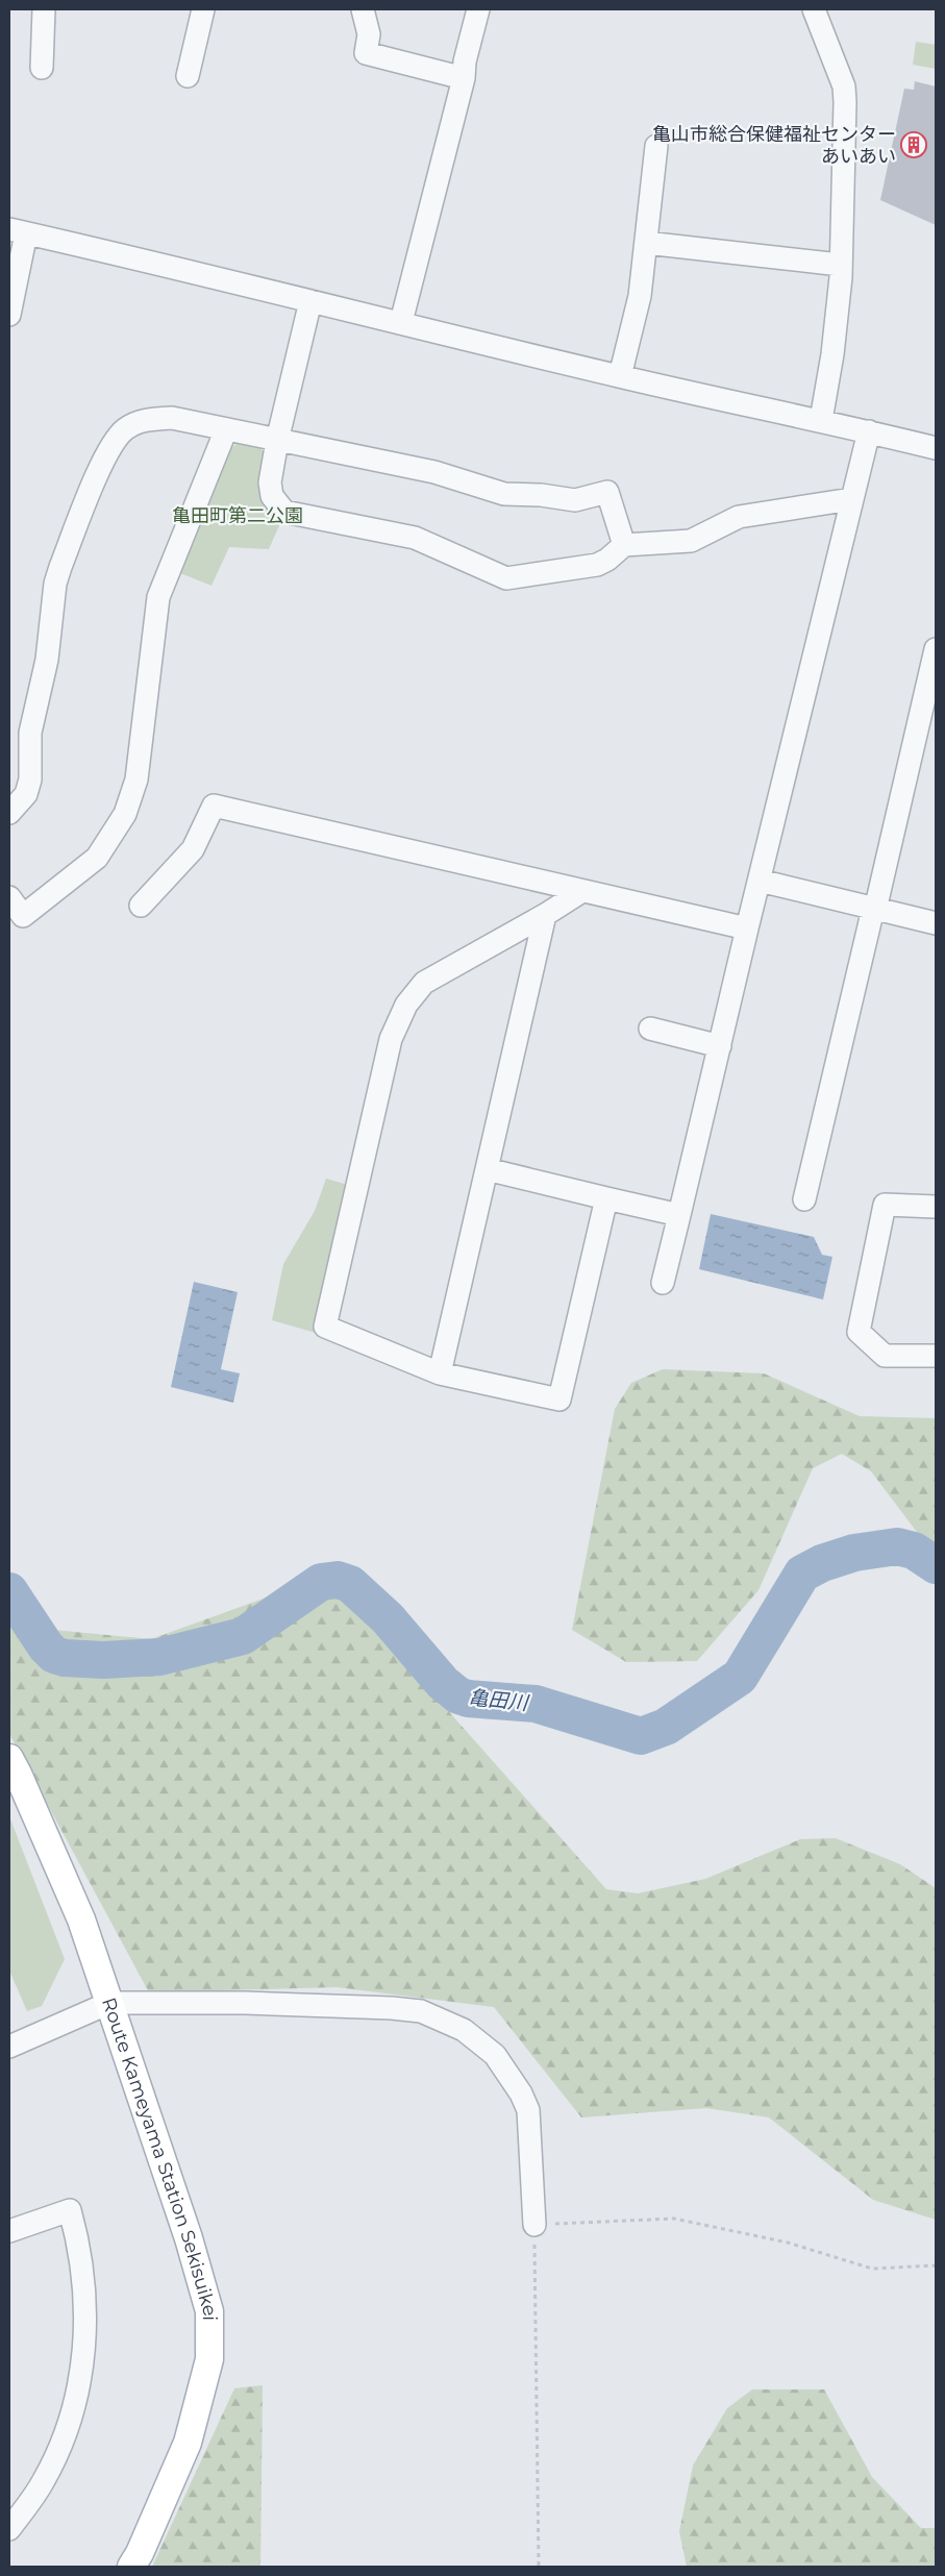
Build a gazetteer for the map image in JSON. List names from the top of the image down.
{
  "streets": {
    "main road": ["Route Kameyama Station Sekisuikei"]
  },
  "water": ["亀田川"],
  "parks": ["亀田町第二公園"],
  "places": {
    "building": ["亀山市総合保健福祉センター あいあい"]
  }
}
